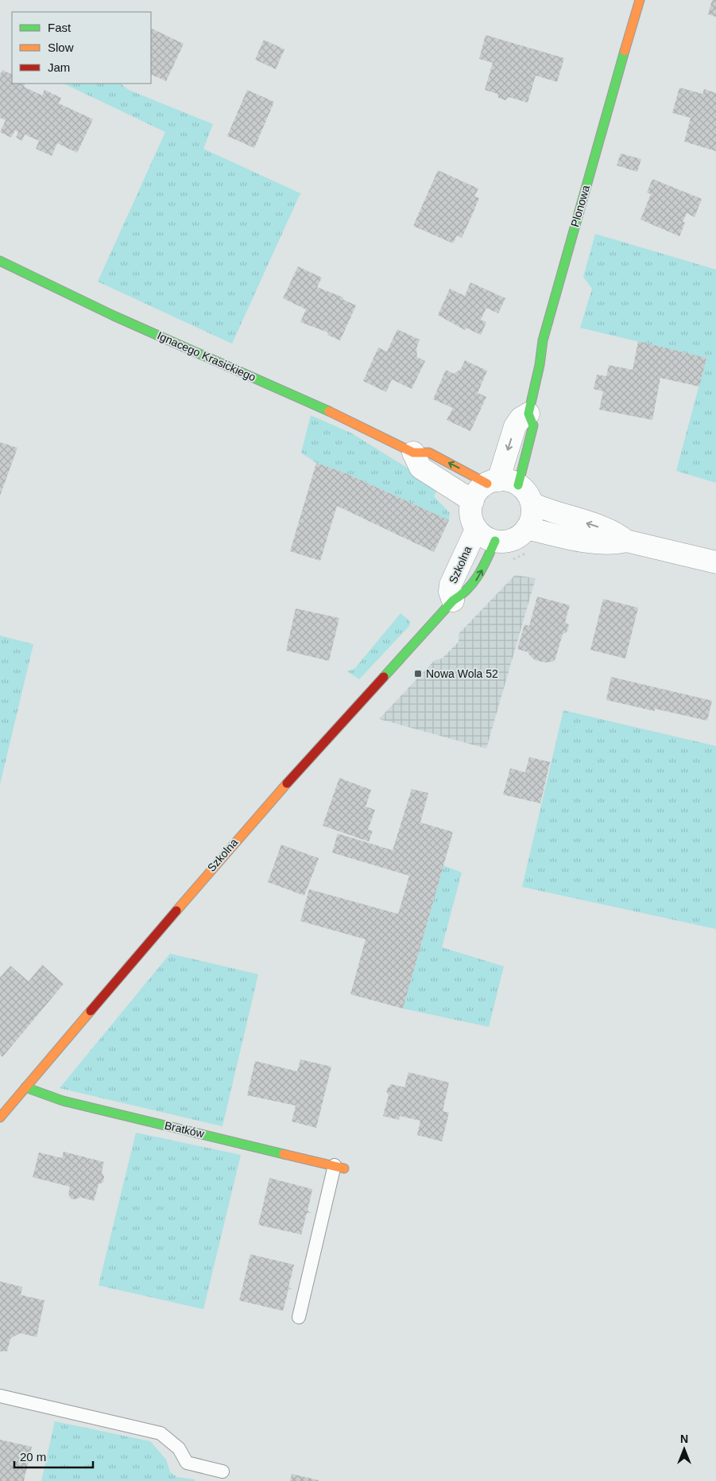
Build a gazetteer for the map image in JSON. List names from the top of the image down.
{
  "streets": {
    "street": [
      "Plonowa",
      "Ignacego Krasickiego",
      "Szkolna",
      "Bratków"
    ]
  },
  "crossings": [
    ["Plonowa", "Ignacego Krasickiego"],
    ["Plonowa", "Szkolna"],
    ["Ignacego Krasickiego", "Szkolna"],
    ["Szkolna", "Bratków"]
  ],
  "places": {
    "transit": ["Nowa Wola 52"]
  },
  "legend": ["Fast", "Slow", "Jam"],
  "scale_bar": "20 m",
  "north": "top"
}
